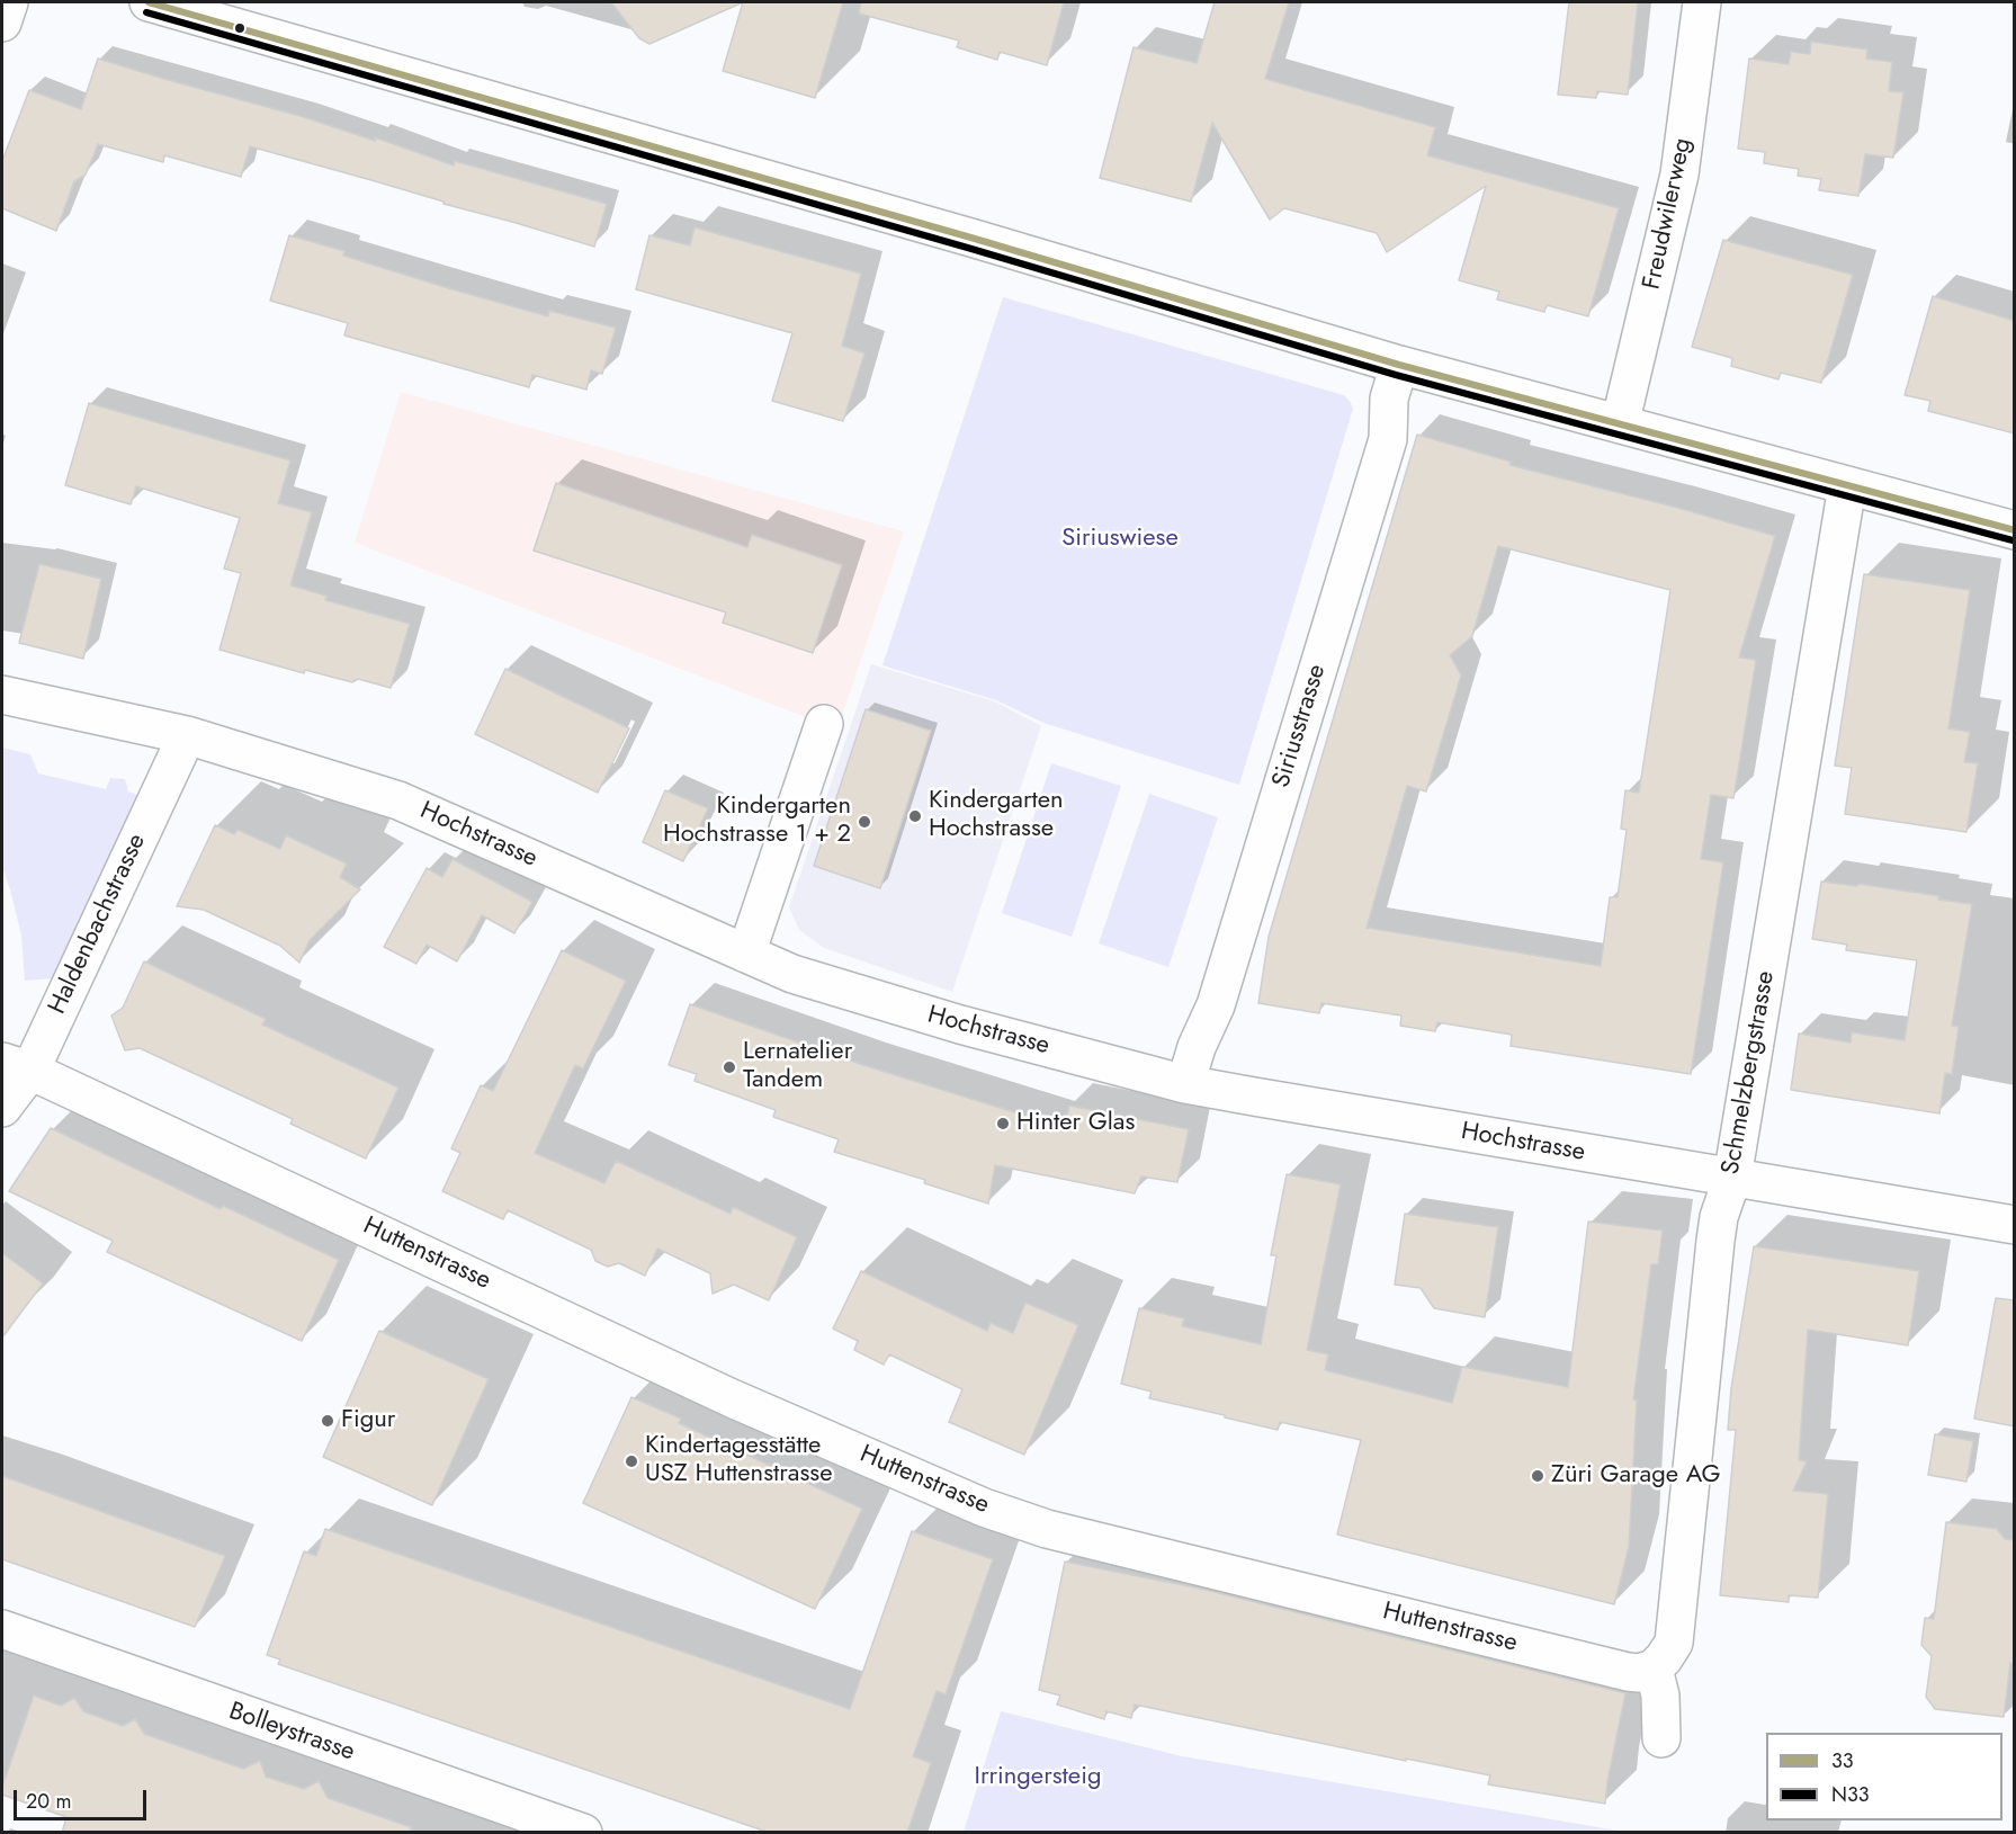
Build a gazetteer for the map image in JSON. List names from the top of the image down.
{
  "streets": {
    "street": [
      "Freudwilerweg",
      "Siriusstrasse",
      "Hochstrasse",
      "Haldenbachstrasse",
      "Schmelzbergstrasse",
      "Huttenstrasse",
      "Bolleystrasse"
    ]
  },
  "crossings": [
    ["Siriusstrasse", "Hochstrasse"],
    ["Hochstrasse", "Haldenbachstrasse"],
    ["Hochstrasse", "Schmelzbergstrasse"],
    ["Haldenbachstrasse", "Huttenstrasse"],
    ["Schmelzbergstrasse", "Huttenstrasse"]
  ],
  "parks": ["Siriuswiese", "Irringersteig"],
  "places": [
    "Kindergarten Hochstrasse",
    "Kindergarten Hochstrasse 1 + 2",
    "Lernatelier Tandem",
    "Hinter Glas",
    "Figur",
    "Kindertagesstätte USZ Huttenstrasse",
    "Züri Garage AG"
  ],
  "lines": ["transit line 33", "transit line N33"],
  "legend": ["33", "N33"],
  "scale_bar": "20 m"
}
